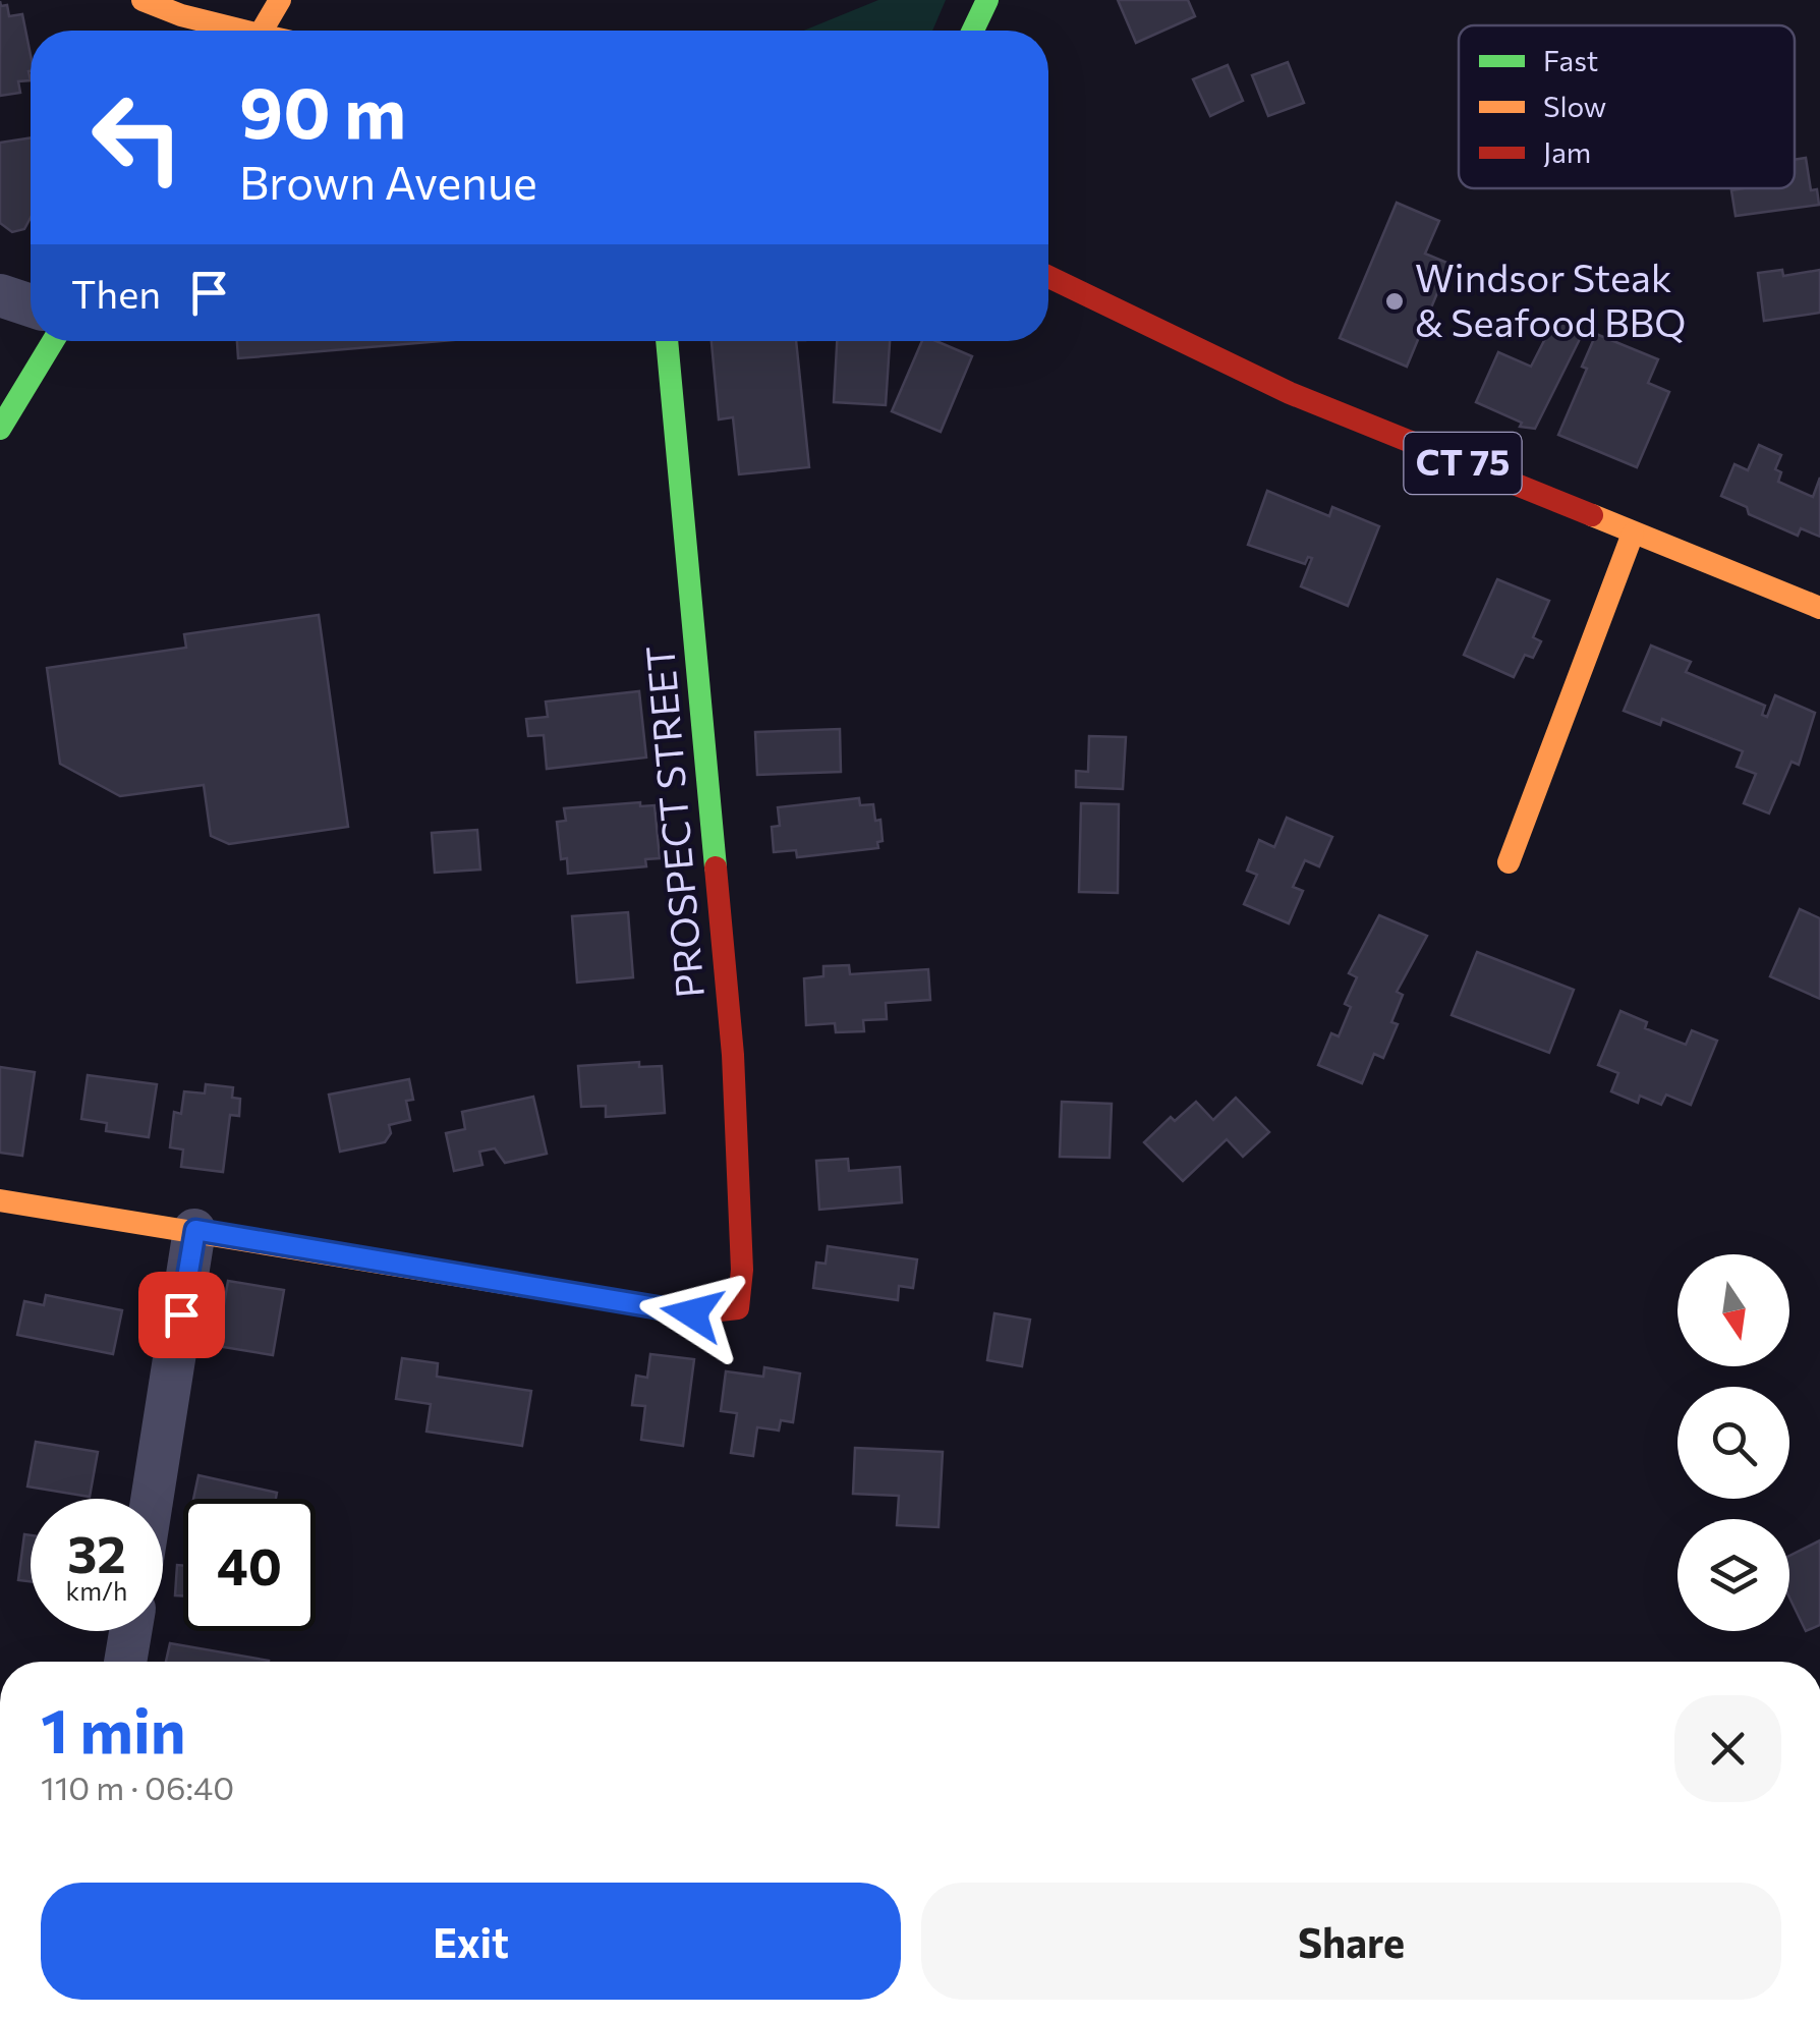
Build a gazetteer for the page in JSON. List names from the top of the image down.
{
  "streets": {
    "street": ["CT 75", "PROSPECT STREET"]
  },
  "places": ["Windsor Steak & Seafood BBQ"],
  "legend": ["Fast", "Slow", "Jam"],
  "north": "bottom",
  "page": {
    "turn": ["90 m", "Brown Avenue"],
    "then": "Then",
    "speed": "32 km/h",
    "limit": "40",
    "heading": ["1 min", "110 m · 06:40"],
    "buttons": ["Exit", "Share"]
  }
}
